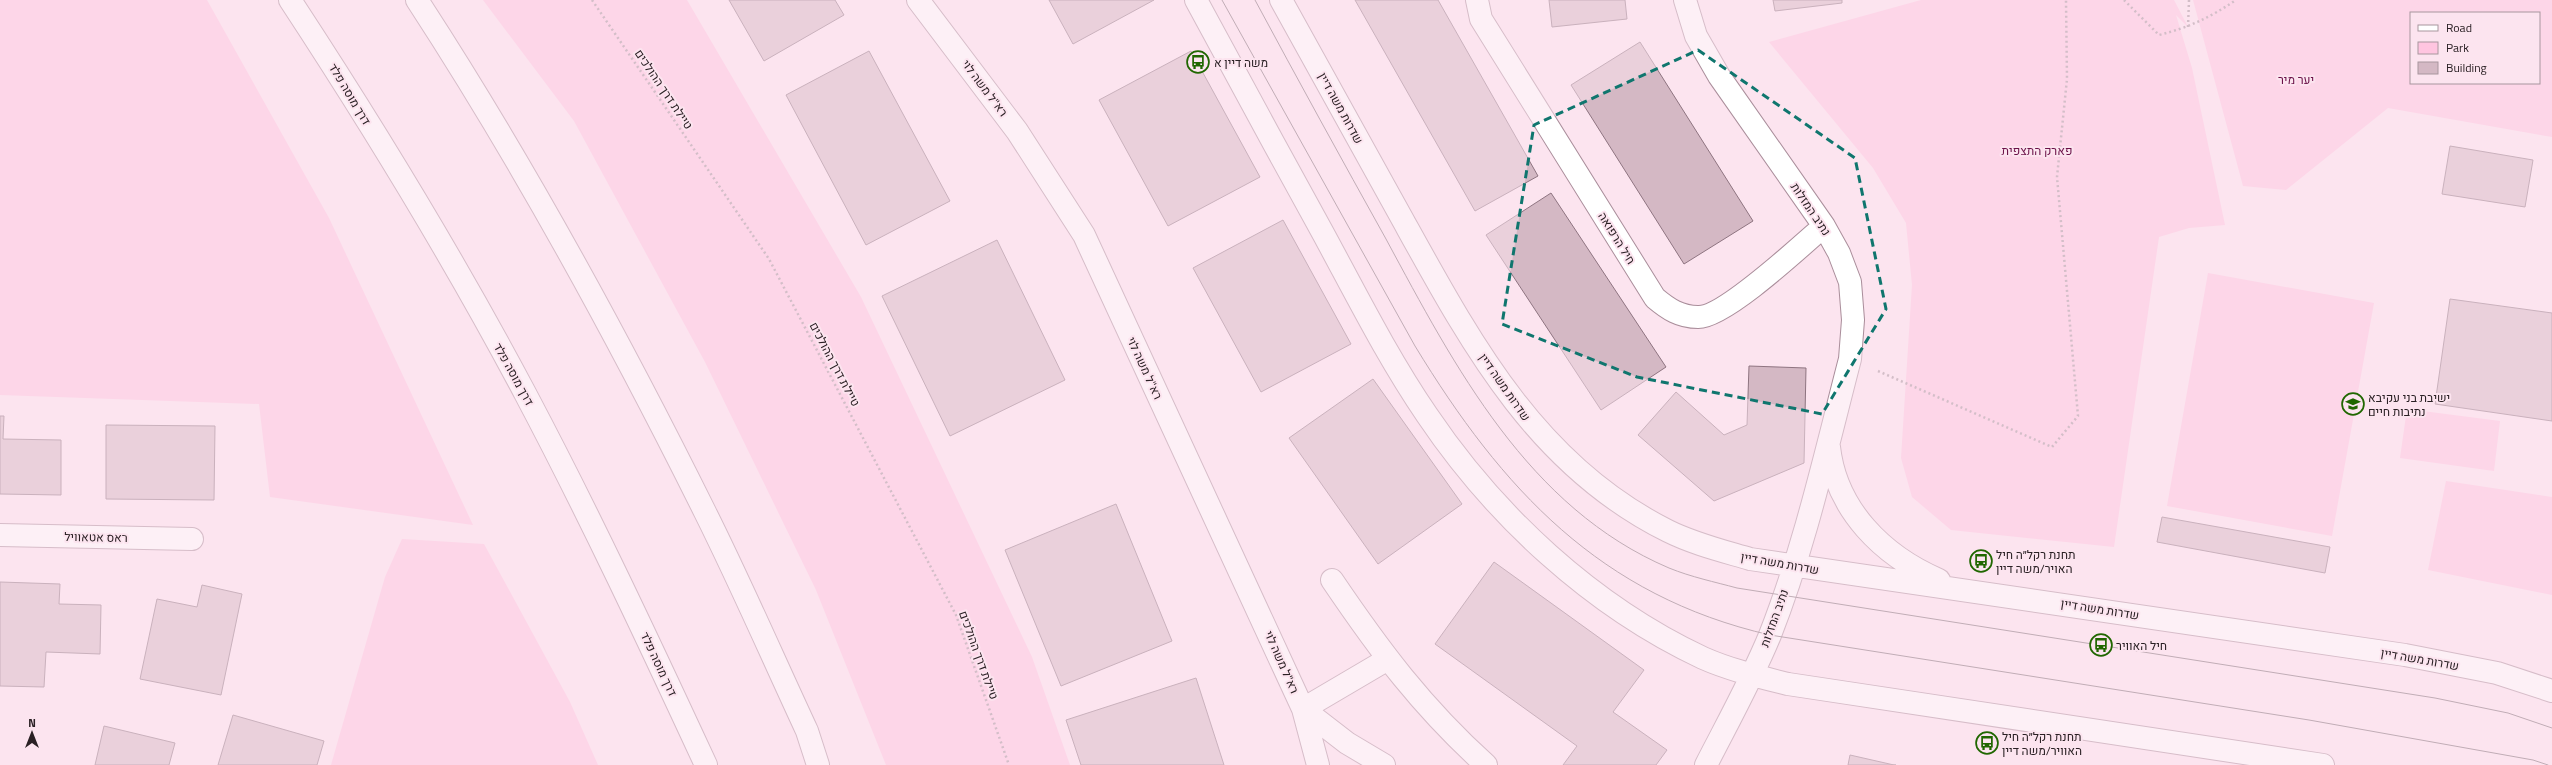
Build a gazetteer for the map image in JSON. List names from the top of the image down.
{
  "streets": {
    "main road": [
      "רא\"ל משה לוי",
      "דרך מוסה פלד",
      "שדרות משה דיין",
      "נתיב המזלות",
      "חיל הרפואה",
      "ראס אטאוויל"
    ],
    "path": ["טיילת דרך ההולכים"]
  },
  "crossings": [
    ["שדרות משה דיין", "נתיב המזלות"],
    ["נתיב המזלות", "חיל הרפואה"]
  ],
  "parks": ["יער מיר", "פארק התצפית"],
  "places": {
    "bus stop": [
      "משה דיין א",
      "תחנת רקל״ה חיל האויר/משה דיין",
      "חיל האוויר",
      "תחנת רקל״ה חיל האוויר/משה דיין"
    ],
    "school or university": ["ישיבת בני עקיבא נתיבות חיים"]
  },
  "legend": ["Road", "Park", "Building"],
  "north": "top"
}
